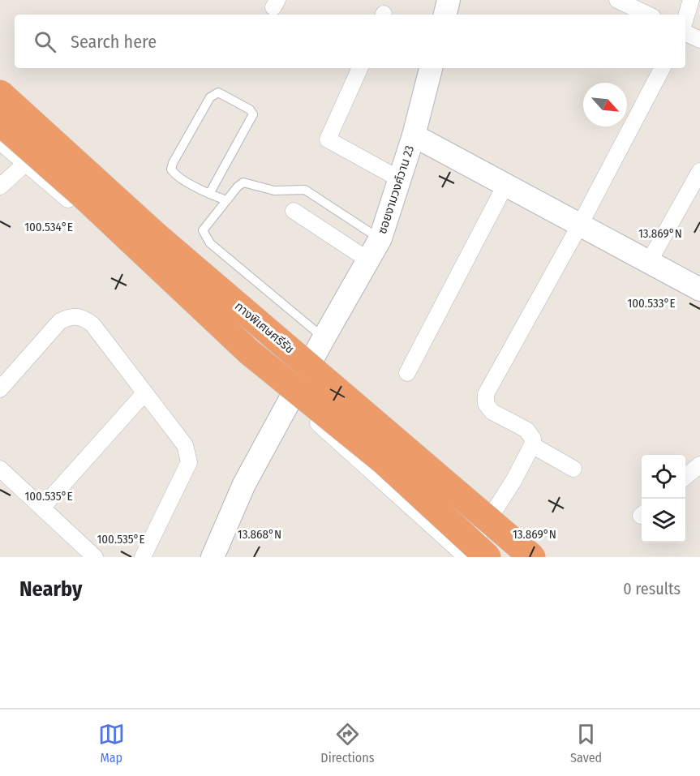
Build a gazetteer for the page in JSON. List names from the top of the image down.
{
  "streets": {
    "highway": ["ทางพิเศษศรีรัช"],
    "street": ["ซอยงามวงศ์วาน 23"]
  },
  "north": "bottom right",
  "page": {
    "search": "Search here",
    "heading": ["Nearby", "0 results"],
    "nav": ["Map", "Directions", "Saved"]
  },
  "coordinates": [
    "100.534°E",
    "13.869°N",
    "100.533°E",
    "100.535°E",
    "13.868°N"
  ]
}
